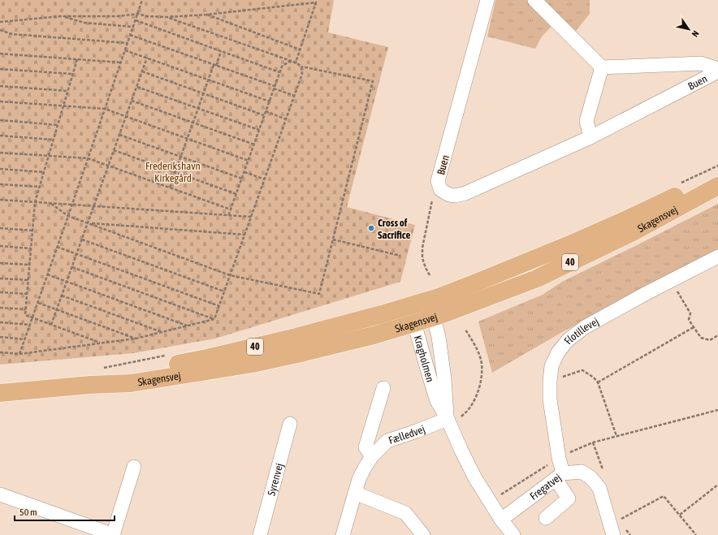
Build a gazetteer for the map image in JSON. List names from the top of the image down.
{
  "streets": {
    "main road": ["Skagensvej", "40"],
    "street": [
      "Buen",
      "Flotillevej",
      "Kragholmen",
      "Fælledvej",
      "Syrenvej",
      "Fregatvej"
    ]
  },
  "crossings": [
    ["Skagensvej", "Kragholmen"],
    ["Flotillevej", "Fregatvej"],
    ["Kragholmen", "Fælledvej"],
    ["Kragholmen", "Fregatvej"]
  ],
  "parks": ["Frederikshavn Kirkegård"],
  "places": ["Cross of Sacrifice"],
  "scale_bar": "50 m",
  "north": "bottom right"
}
